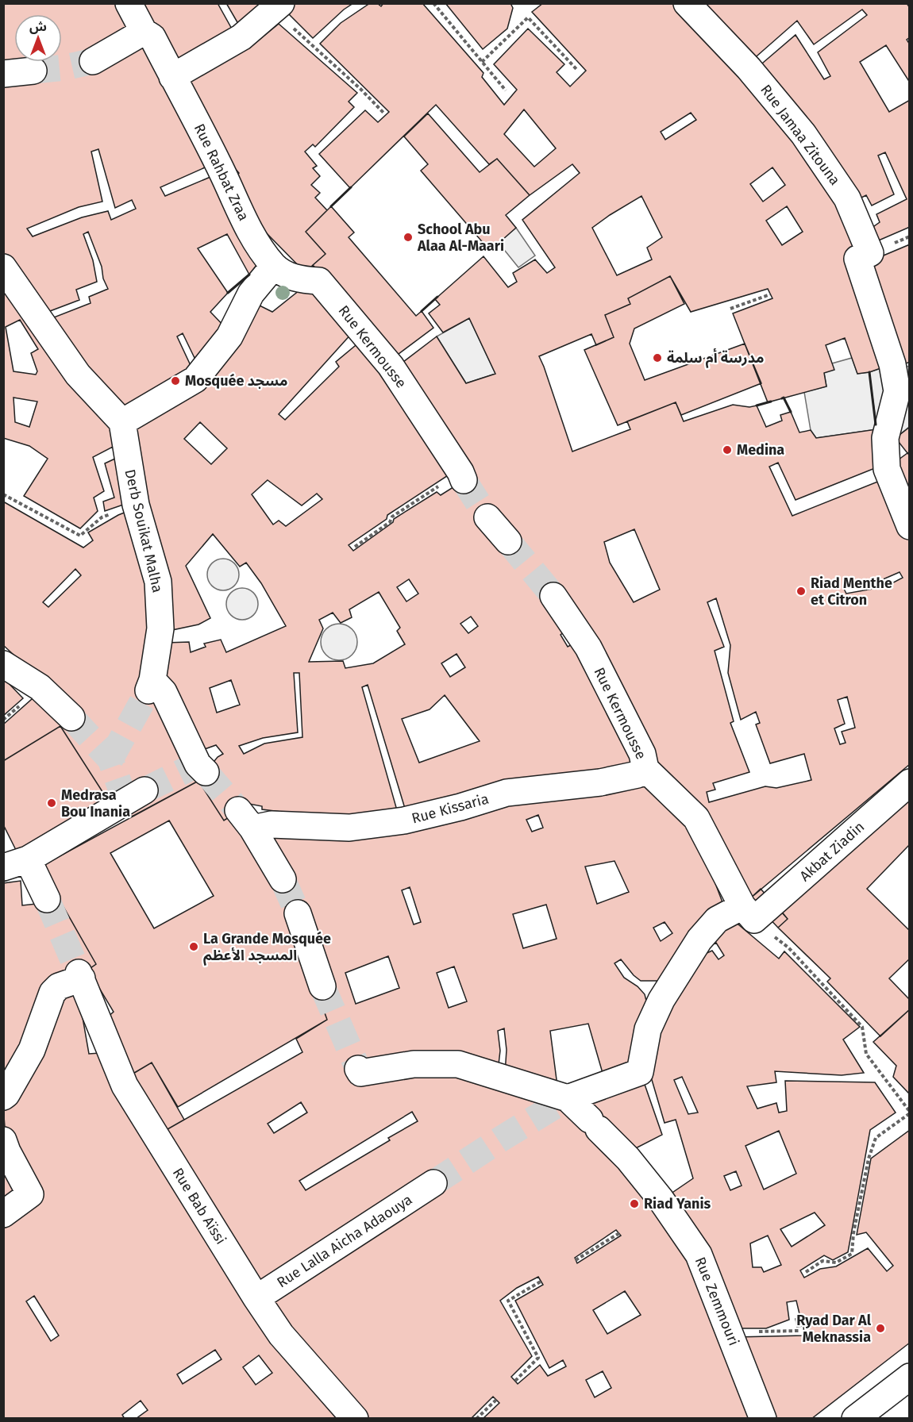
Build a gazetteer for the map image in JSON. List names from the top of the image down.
{
  "streets": {
    "street": [
      "Rue Jamaa Zitouna",
      "Rue Rahbat Zraa",
      "Rue Kermousse",
      "Derb Souikat Malha",
      "Rue Kissaria",
      "Akbat Ziadin",
      "Rue Bab Aïssi",
      "Rue Lalla Aicha Adaouya",
      "Rue Zemmouri"
    ]
  },
  "crossings": [
    ["Rue Rahbat Zraa", "Rue Kermousse"],
    ["Rue Kermousse", "Rue Kissaria"],
    ["Rue Kermousse", "Akbat Ziadin"],
    ["Akbat Ziadin", "Rue Zemmouri"],
    ["Rue Bab Aïssi", "Rue Lalla Aicha Adaouya"]
  ],
  "places": [
    "School Abu Alaa Al-Maari",
    "مدرسة أم سلمة",
    "Mosquée مسجد",
    "Medina",
    "Riad Menthe et Citron",
    "Medrasa Bou Inania",
    "La Grande Mosquée المسجد الأعظم",
    "Riad Yanis",
    "Ryad Dar Al Meknassia"
  ],
  "north": "top"
}
